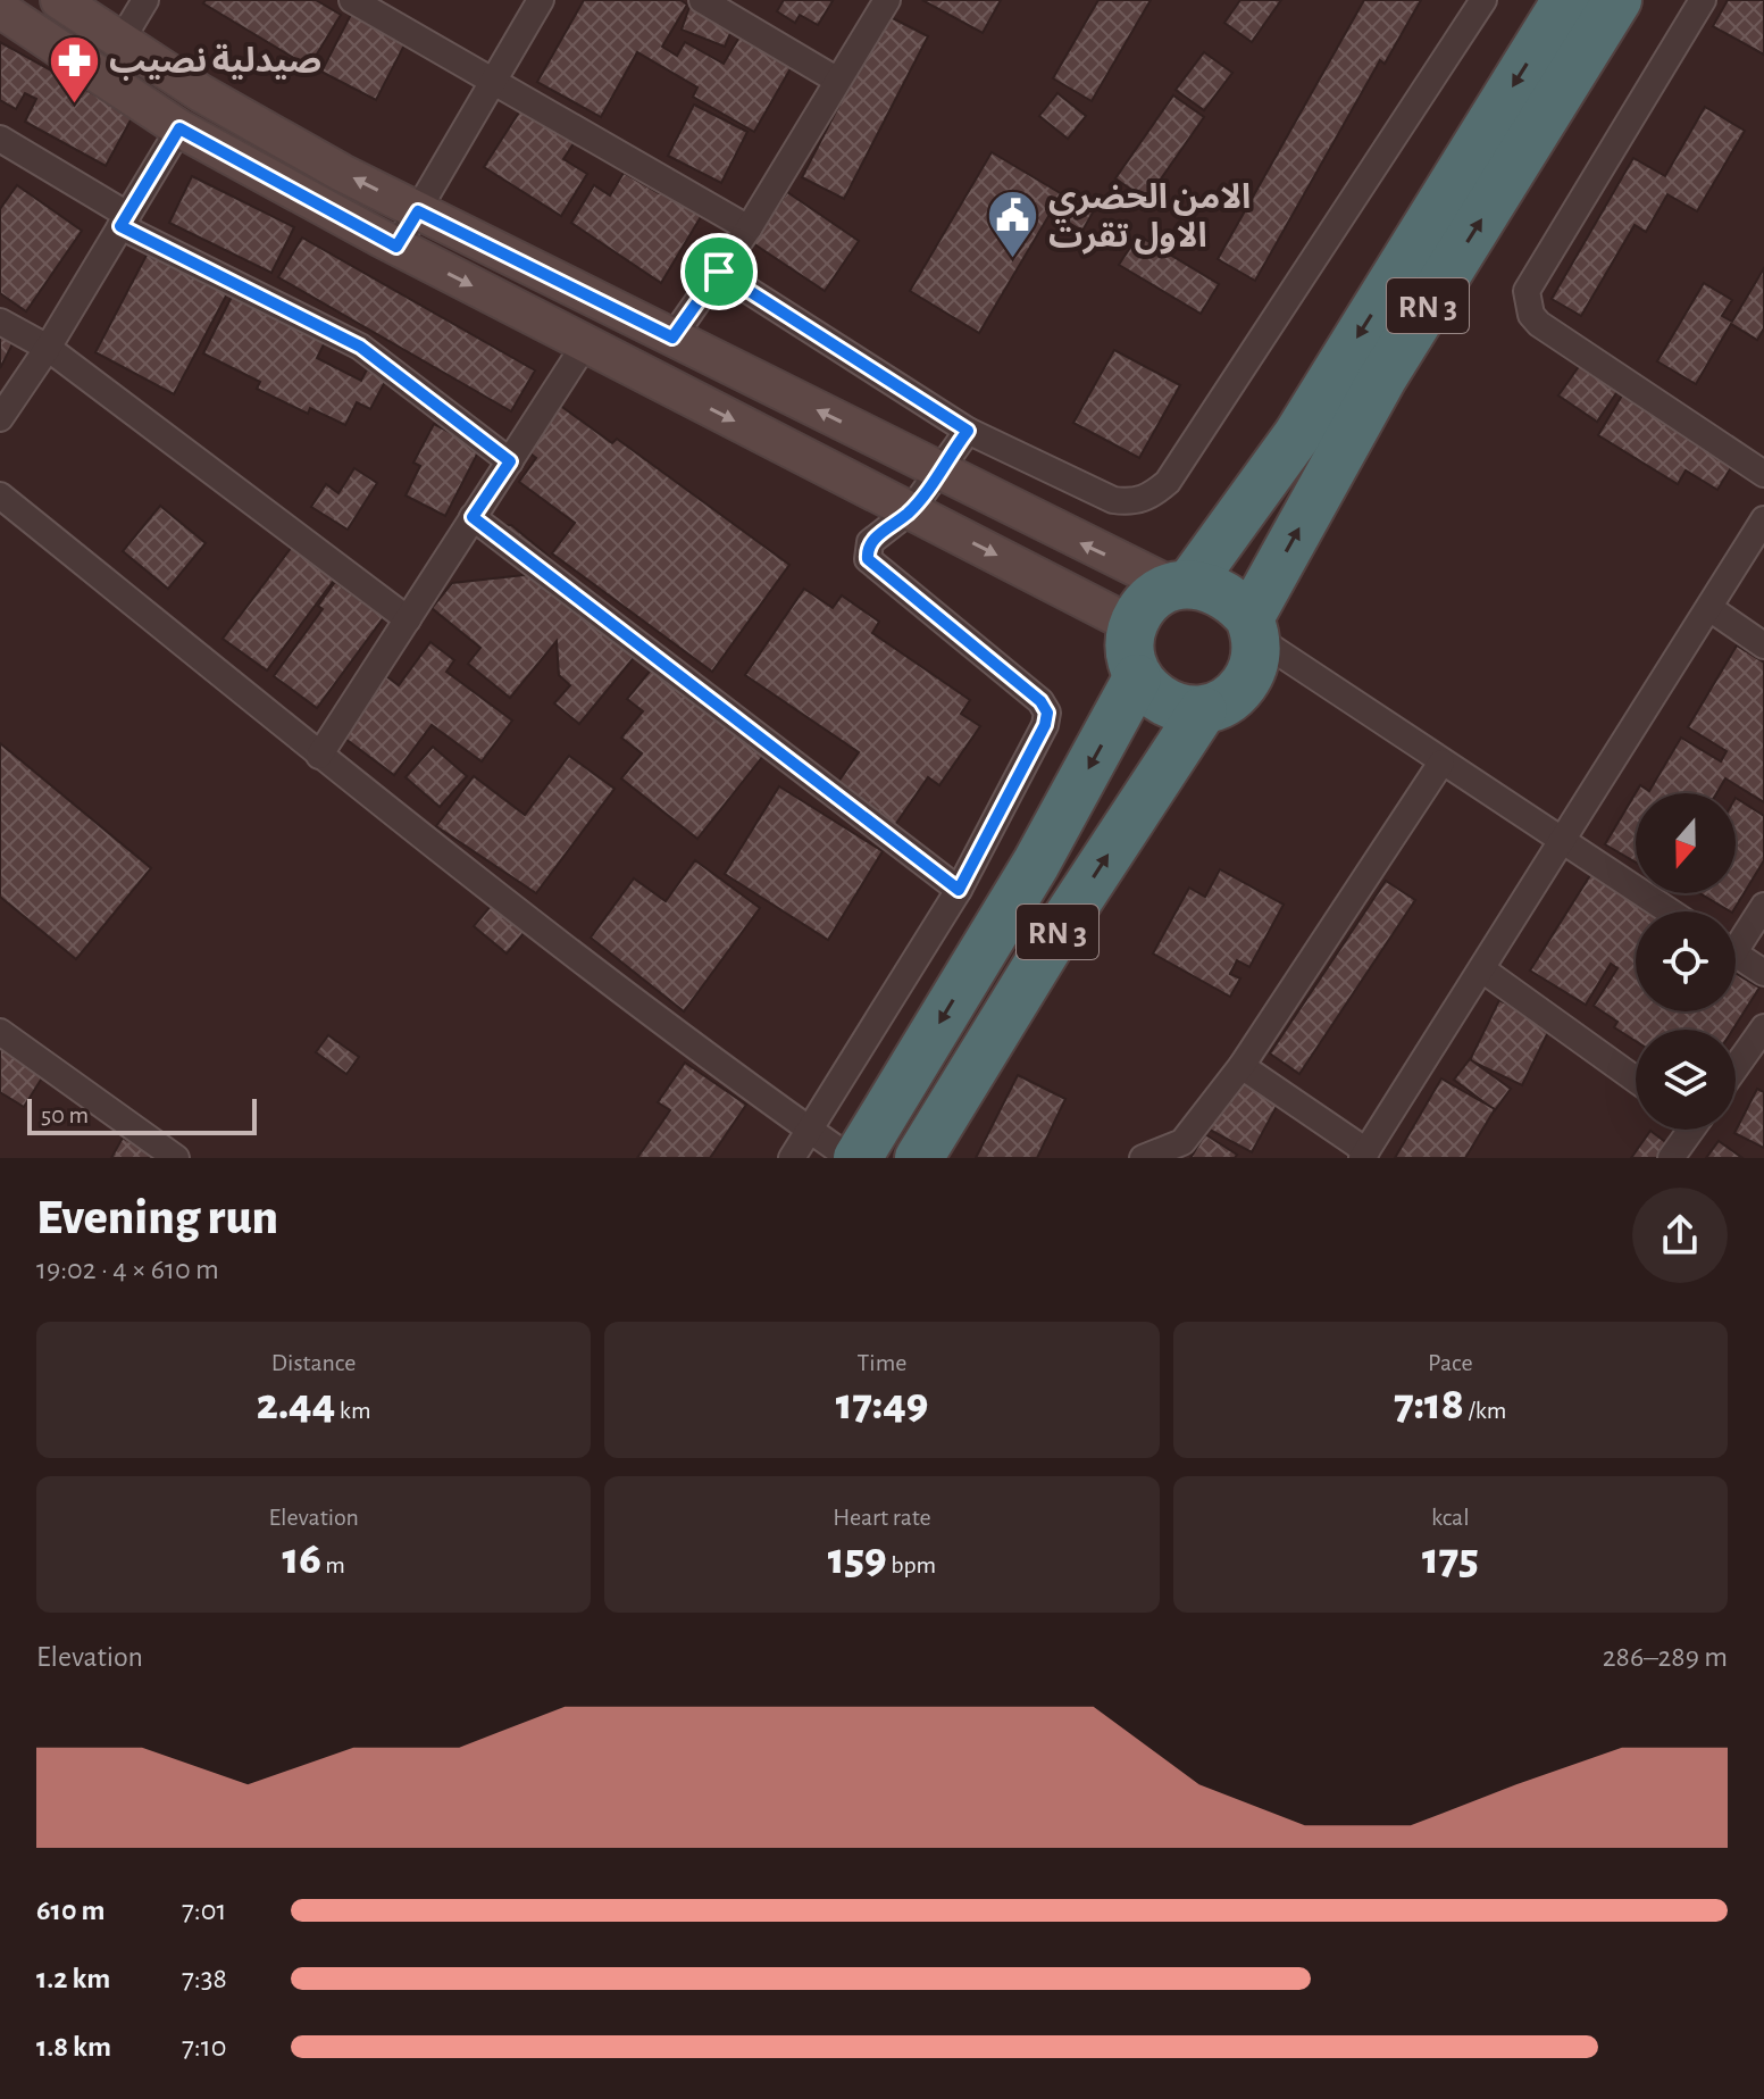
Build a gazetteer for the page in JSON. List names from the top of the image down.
{
  "streets": {
    "highway": ["RN 3"]
  },
  "places": {
    "pharmacy": ["صيدلية نصيب"],
    "public building": ["الامن الحضري الاول تقرت"]
  },
  "scale_bar": "50 m",
  "north": "bottom",
  "page": {
    "scale": "50 m",
    "heading": ["Evening run", "19:02 · 4 × 610 m"],
    "stats": [
      ["Distance", "2.44 km"],
      ["Time", "17:49"],
      ["Pace", "7:18 /km"],
      ["Elevation", "16 m"],
      ["Heart rate", "159 bpm"],
      ["kcal", "175"]
    ],
    "chart": ["Elevation", "286–289 m"],
    "list": [
      {
        "name": "610 m",
        "note": "7:01"
      },
      {
        "name": "1.2 km",
        "note": "7:38"
      },
      {
        "name": "1.8 km",
        "note": "7:10"
      }
    ]
  }
}
